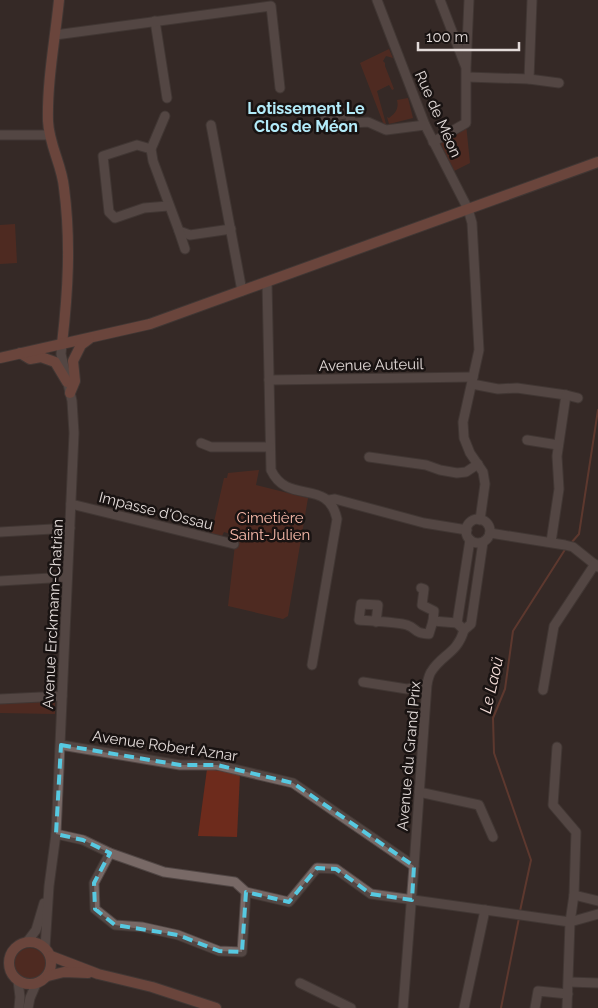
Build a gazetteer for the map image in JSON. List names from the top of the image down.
{
  "streets": {
    "street": [
      "Rue de Méon",
      "Avenue Auteuil",
      "Impasse d'Ossau",
      "Avenue Erckmann-Chatrian",
      "Avenue Robert Aznar",
      "Avenue du Grand Prix"
    ]
  },
  "crossings": [
    ["Rue de Méon", "Avenue Auteuil"],
    ["Rue de Méon", "Avenue du Grand Prix"],
    ["Impasse d'Ossau", "Avenue Erckmann-Chatrian"],
    ["Avenue Erckmann-Chatrian", "Avenue Robert Aznar"],
    ["Avenue Robert Aznar", "Avenue du Grand Prix"]
  ],
  "districts": ["Lotissement Le Clos de Méon"],
  "water": ["Le Laoü"],
  "parks": ["Cimetière Saint-Julien"],
  "scale_bar": "100 m"
}
